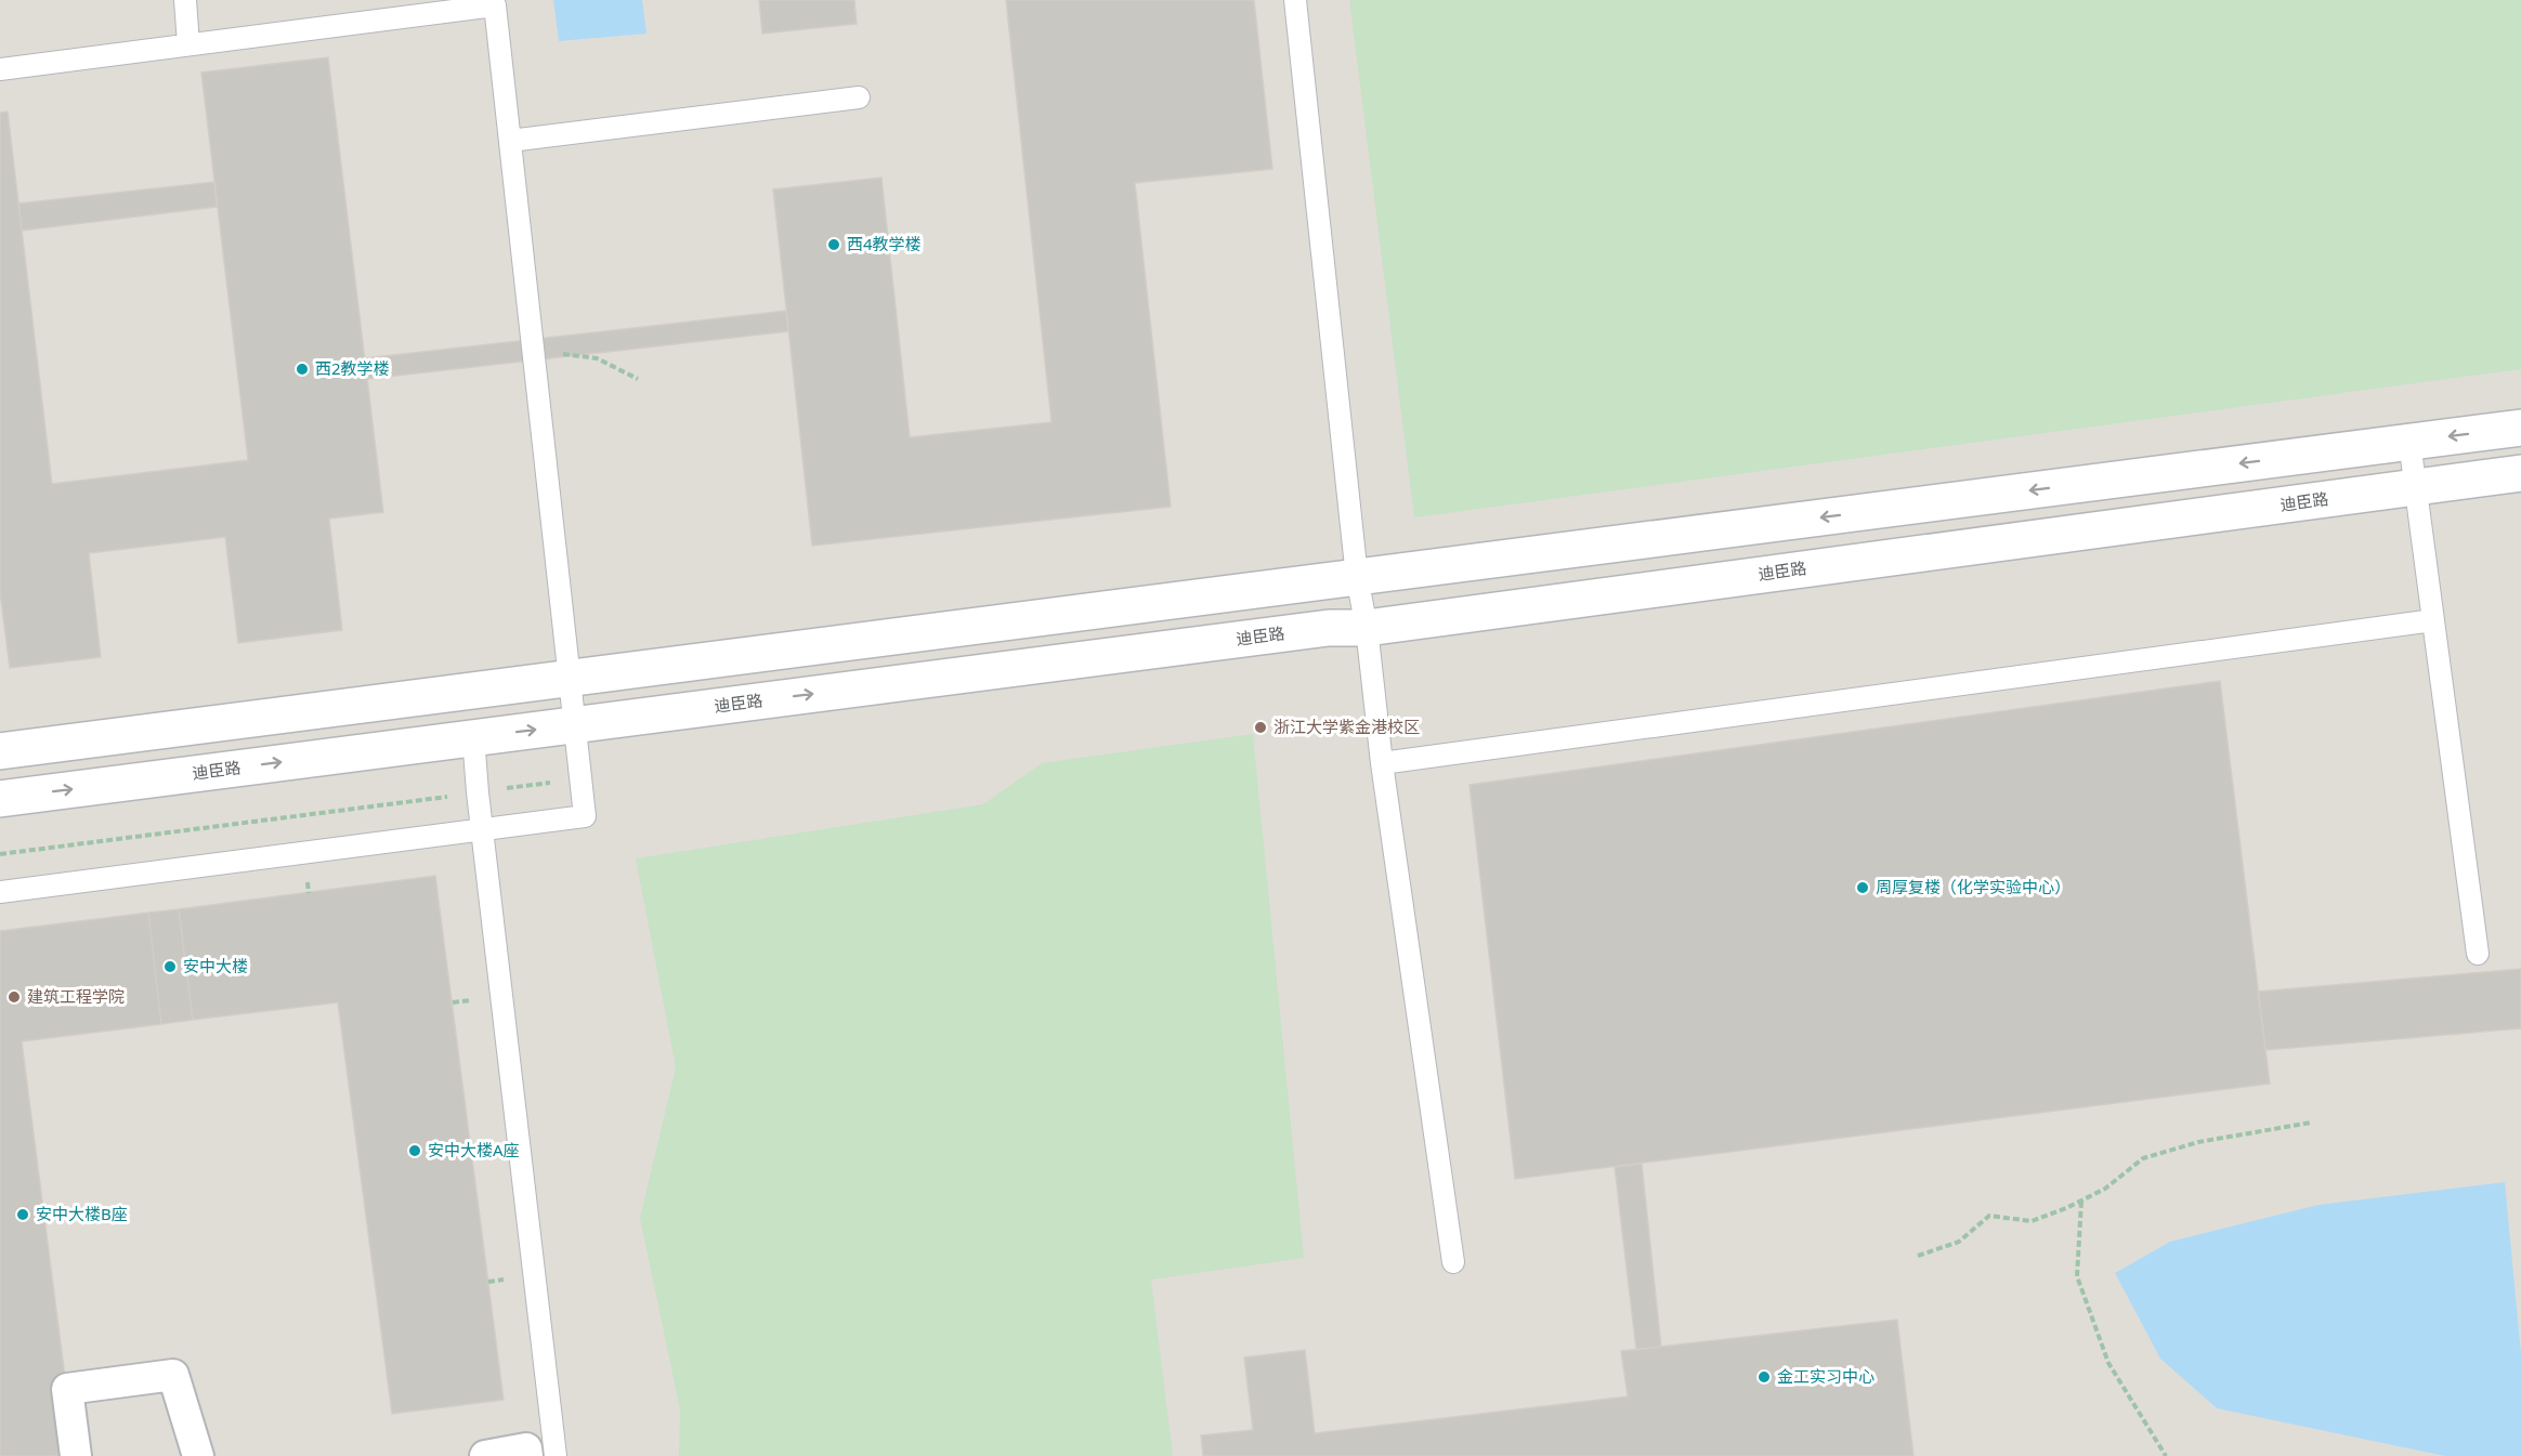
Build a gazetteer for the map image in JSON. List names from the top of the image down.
{
  "streets": {
    "street": ["迪臣路"]
  },
  "places": [
    "西4教学楼",
    "西2教学楼",
    "浙江大学紫金港校区",
    "周厚复楼（化学实验中心）",
    "安中大楼",
    "建筑工程学院",
    "安中大楼A座",
    "安中大楼B座",
    "金工实习中心"
  ]
}
